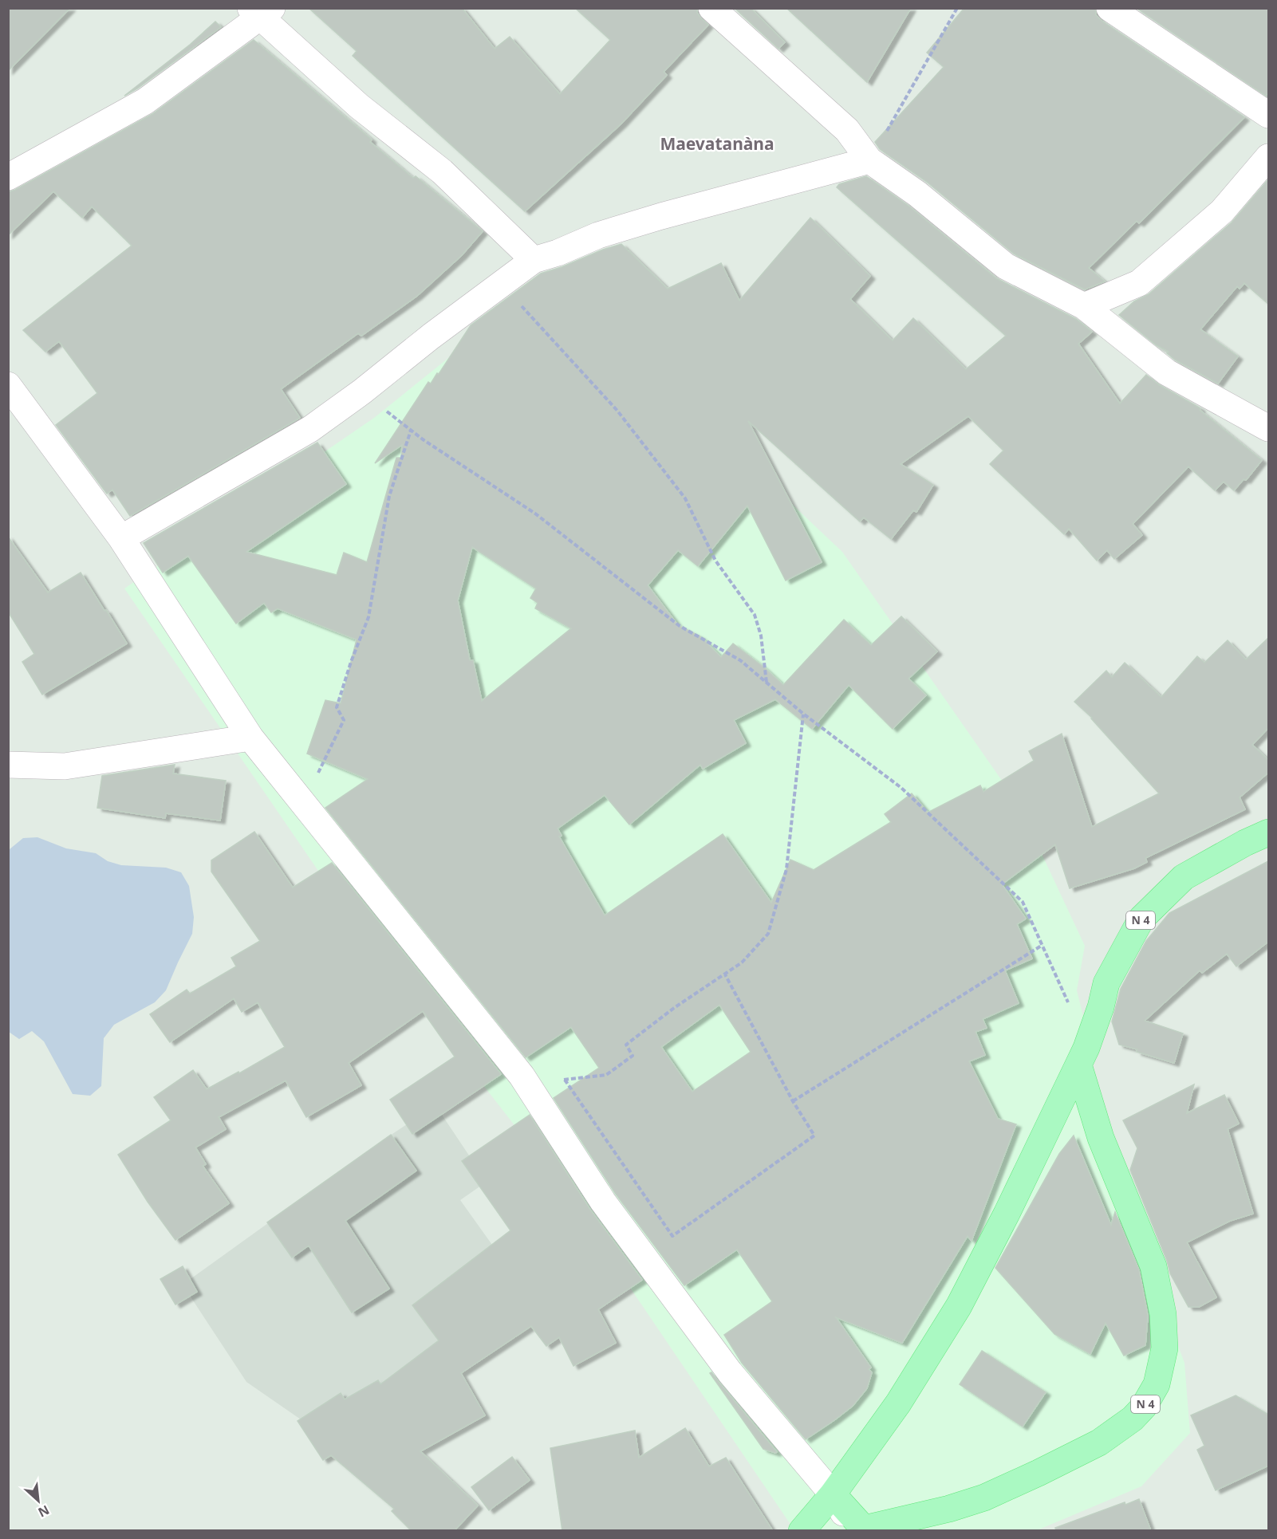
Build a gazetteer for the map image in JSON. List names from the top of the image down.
{
  "streets": {
    "main road": ["N 4"]
  },
  "districts": ["Maevatanàna"],
  "north": "bottom right"
}
